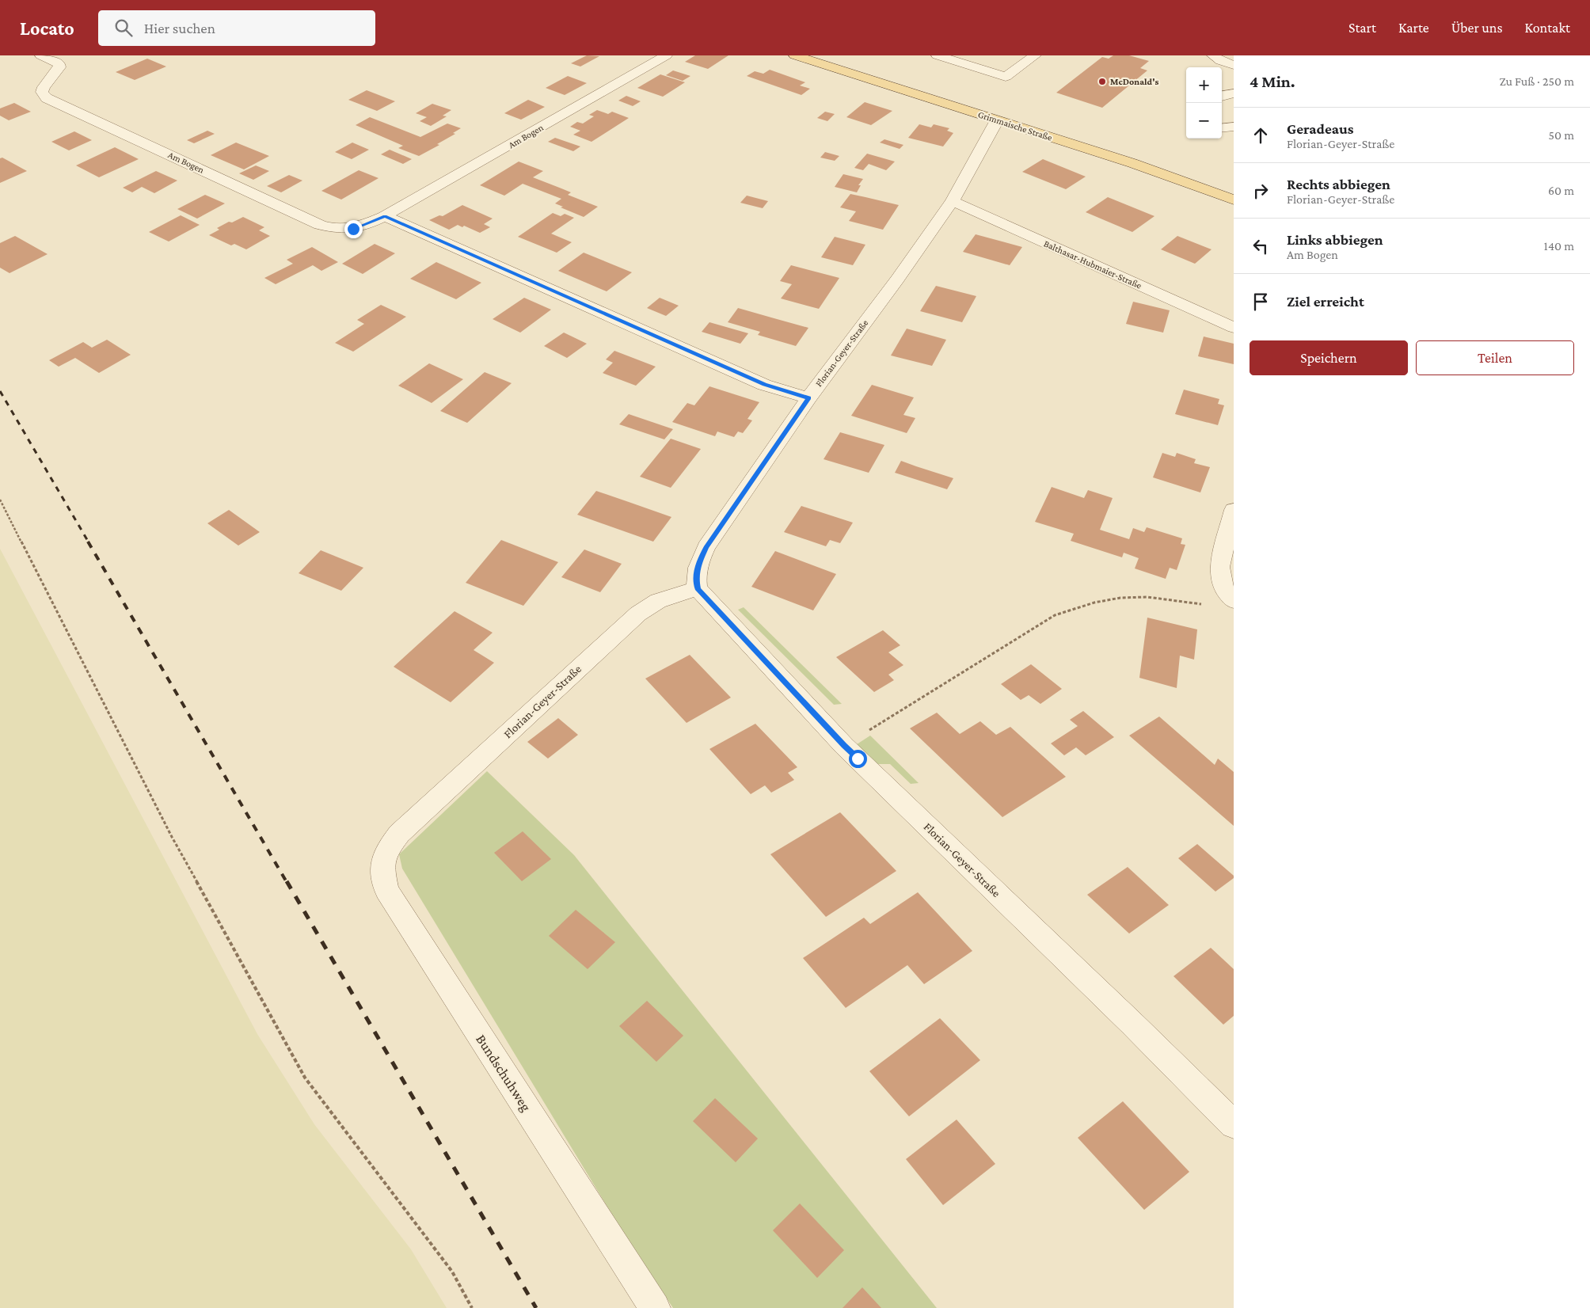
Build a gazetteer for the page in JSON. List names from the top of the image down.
{
  "streets": {
    "main road": ["Grimmaische Straße"],
    "street": [
      "Am Bogen",
      "Balthasar-Hubmaier-Straße",
      "Florian-Geyer-Straße",
      "Bundschuhweg"
    ]
  },
  "crossings": [
    ["Grimmaische Straße", "Florian-Geyer-Straße"],
    ["Balthasar-Hubmaier-Straße", "Florian-Geyer-Straße"],
    ["Florian-Geyer-Straße", "Bundschuhweg"]
  ],
  "places": ["McDonald's"],
  "page": {
    "header": "Locato",
    "search": "Hier suchen",
    "nav": [
      "Start",
      "Karte",
      "Über uns",
      "Kontakt"
    ],
    "heading": ["4 Min.", "Zu Fuß · 250 m"],
    "map_buttons": ["+", "−"],
    "list": [
      ["Geradeaus", "Florian-Geyer-Straße", "50 m"],
      ["Rechts abbiegen", "Florian-Geyer-Straße", "60 m"],
      ["Links abbiegen", "Am Bogen", "140 m"],
      "Ziel erreicht"
    ],
    "buttons": ["Speichern", "Teilen"]
  }
}
